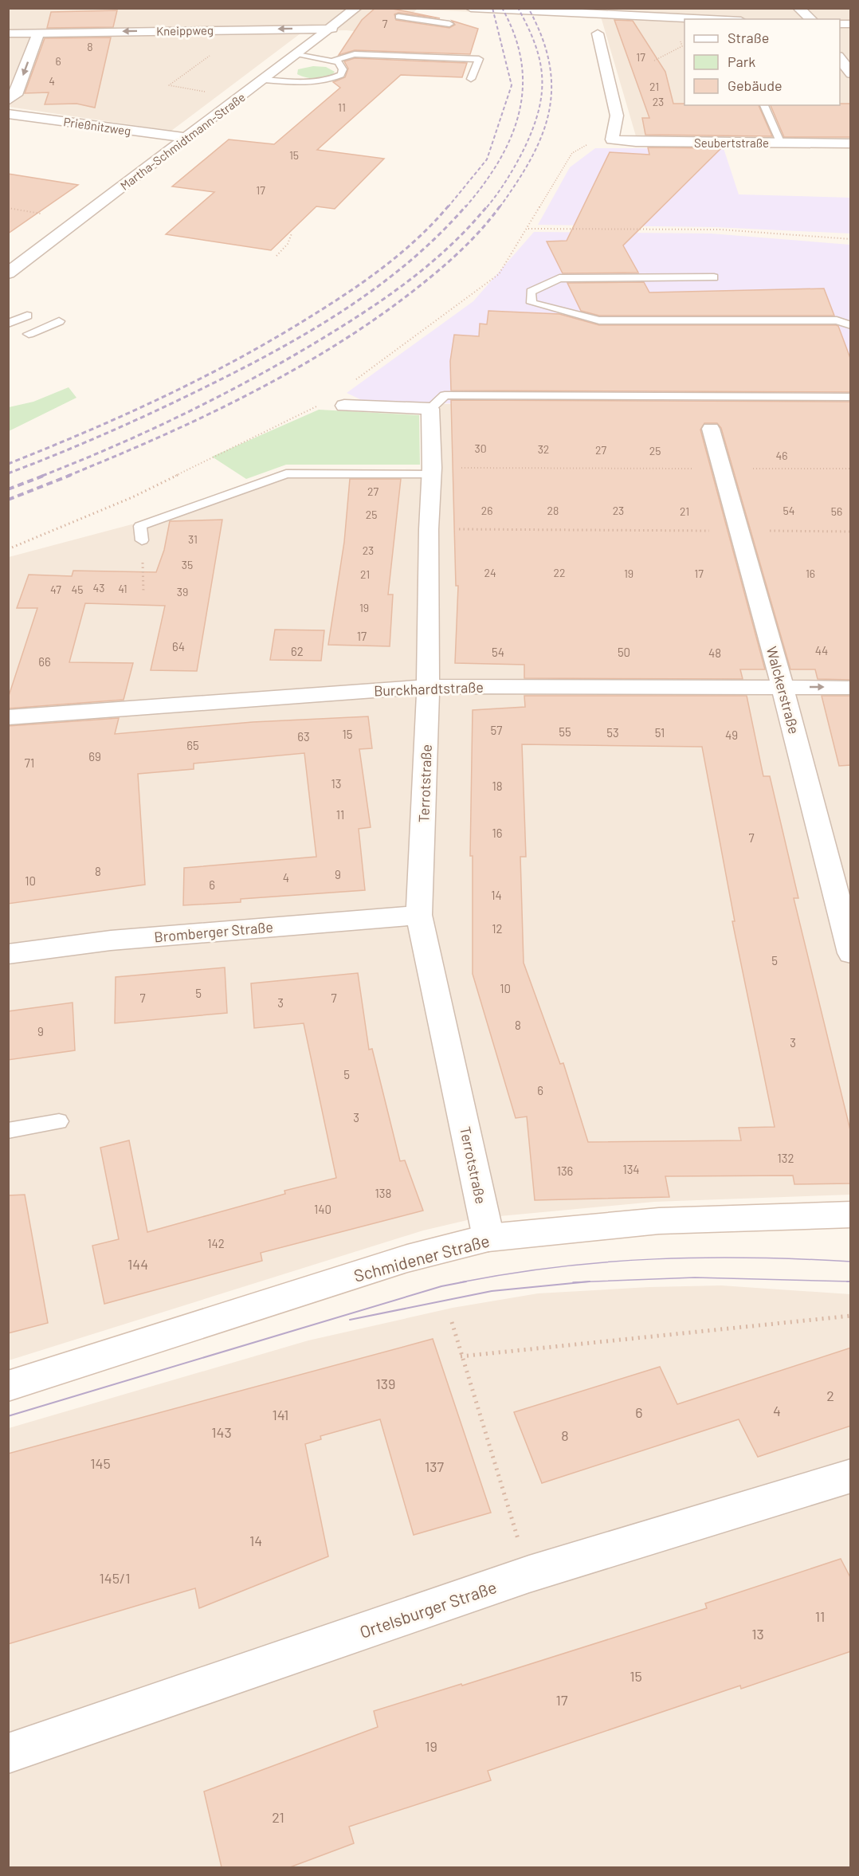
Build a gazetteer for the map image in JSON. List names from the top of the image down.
{
  "streets": {
    "street": [
      "Kneippweg",
      "Prießnitzweg",
      "Martha-Schmidtmann-Straße",
      "Seubertstraße",
      "Burckhardtstraße",
      "Walckerstraße",
      "Terrotstraße",
      "Bromberger Straße",
      "Schmidener Straße",
      "Ortelsburger Straße"
    ]
  },
  "crossings": [
    ["Kneippweg", "Martha-Schmidtmann-Straße"],
    ["Prießnitzweg", "Martha-Schmidtmann-Straße"],
    ["Burckhardtstraße", "Walckerstraße"],
    ["Burckhardtstraße", "Terrotstraße"],
    ["Terrotstraße", "Bromberger Straße"],
    ["Terrotstraße", "Schmidener Straße"]
  ],
  "one_way": ["Kneippweg"],
  "house_numbers": [
    "7",
    "8",
    "17",
    "6",
    "4",
    "21",
    "23",
    "11",
    "15",
    "17",
    "30",
    "32",
    "27",
    "25",
    "46",
    "27",
    "26",
    "28",
    "23",
    "54",
    "21",
    "56",
    "25",
    "31",
    "23",
    "35",
    "24",
    "22",
    "19",
    "17",
    "16",
    "21",
    "43",
    "41",
    "47",
    "45",
    "39",
    "19",
    "17",
    "64",
    "44",
    "62",
    "54",
    "50",
    "48",
    "66",
    "57",
    "55",
    "53",
    "51",
    "15",
    "49",
    "63",
    "65",
    "69",
    "71",
    "13",
    "18",
    "11",
    "16",
    "7",
    "8",
    "9",
    "4",
    "10",
    "6",
    "14",
    "12",
    "5",
    "10",
    "5",
    "7",
    "7",
    "3",
    "8",
    "9",
    "3",
    "5",
    "6",
    "3",
    "132",
    "134",
    "136",
    "138",
    "140",
    "142",
    "144",
    "139",
    "2",
    "4",
    "6",
    "141",
    "143",
    "8",
    "145",
    "137",
    "14",
    "145/1",
    "11",
    "13",
    "15",
    "17",
    "19",
    "21"
  ],
  "legend": ["Straße", "Park", "Gebäude"]
}
